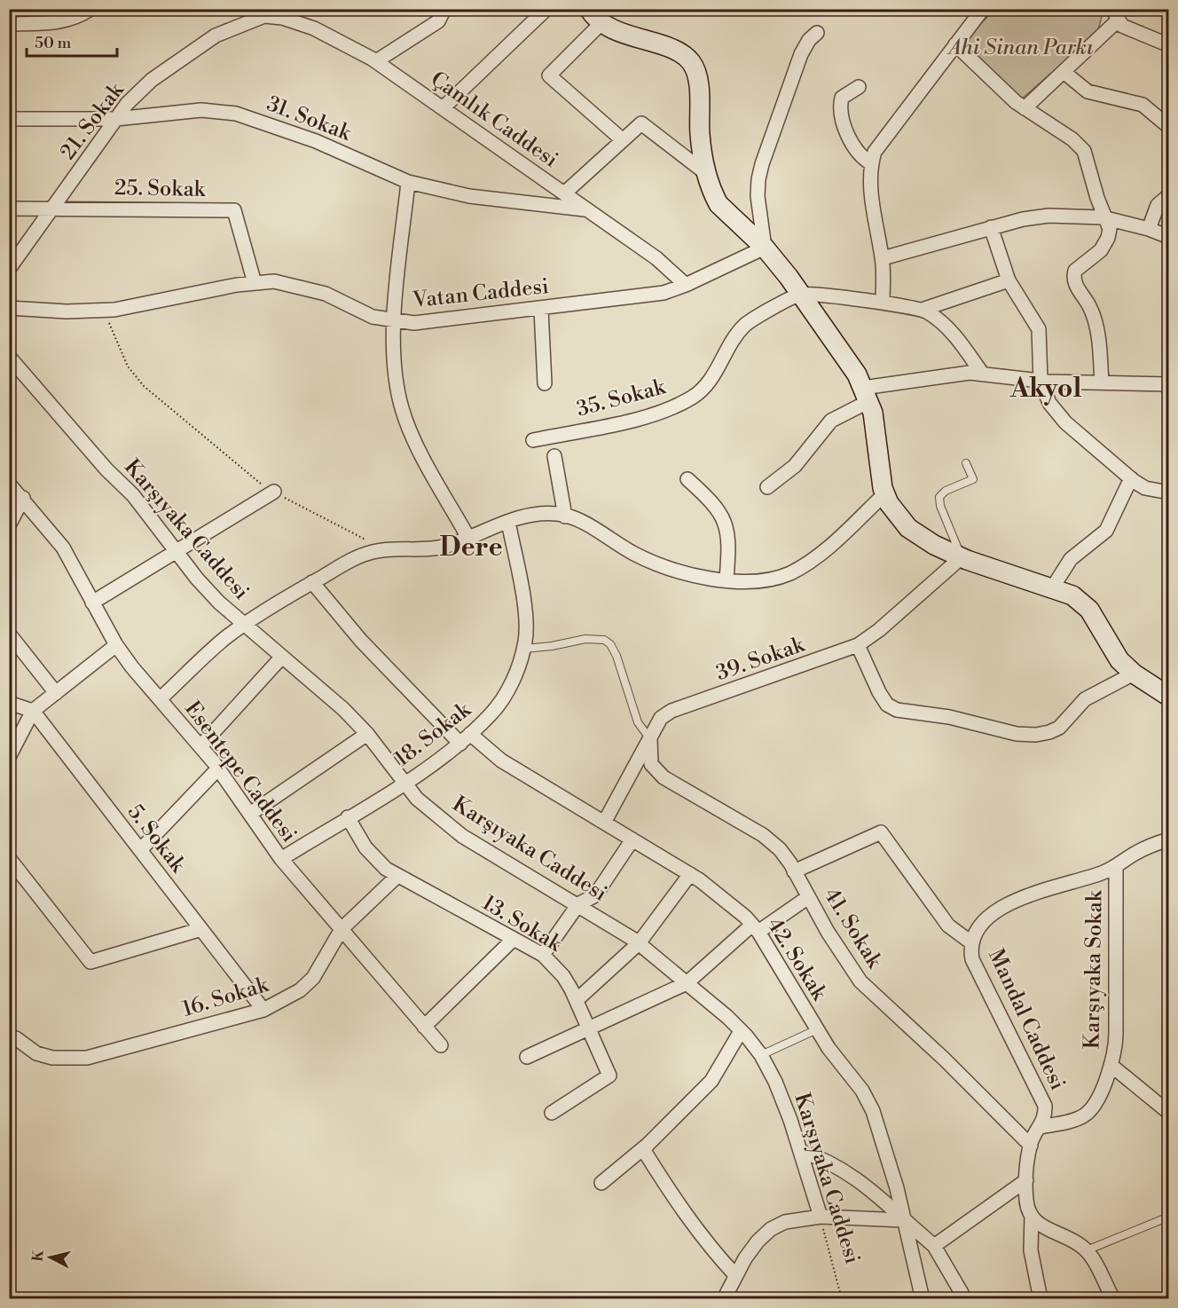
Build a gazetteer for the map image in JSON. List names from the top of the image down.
{
  "streets": {
    "street": [
      "31. Sokak",
      "Çamlık Caddesi",
      "21. Sokak",
      "25. Sokak",
      "Vatan Caddesi",
      "35. Sokak",
      "Karşıyaka Caddesi",
      "39. Sokak",
      "18. Sokak",
      "Esentepe Caddesi",
      "5. Sokak",
      "13. Sokak",
      "41. Sokak",
      "42. Sokak",
      "Karşıyaka Sokak",
      "16. Sokak",
      "Mandal Caddesi"
    ]
  },
  "crossings": [
    ["31. Sokak", "Çamlık Caddesi"],
    ["31. Sokak", "21. Sokak"],
    ["Çamlık Caddesi", "21. Sokak"],
    ["Çamlık Caddesi", "Vatan Caddesi"],
    ["21. Sokak", "25. Sokak"],
    ["25. Sokak", "Vatan Caddesi"],
    ["Karşıyaka Caddesi", "18. Sokak"],
    ["39. Sokak", "41. Sokak"],
    ["39. Sokak", "42. Sokak"],
    ["18. Sokak", "Esentepe Caddesi"],
    ["18. Sokak", "13. Sokak"],
    ["18. Sokak", "42. Sokak"],
    ["Esentepe Caddesi", "16. Sokak"],
    ["5. Sokak", "16. Sokak"],
    ["13. Sokak", "16. Sokak"],
    ["41. Sokak", "Mandal Caddesi"],
    ["Karşıyaka Sokak", "Mandal Caddesi"]
  ],
  "districts": ["Akyol", "Dere"],
  "parks": ["Ahi Sinan Parkı"],
  "scale_bar": "50 m",
  "north": "left"
}
